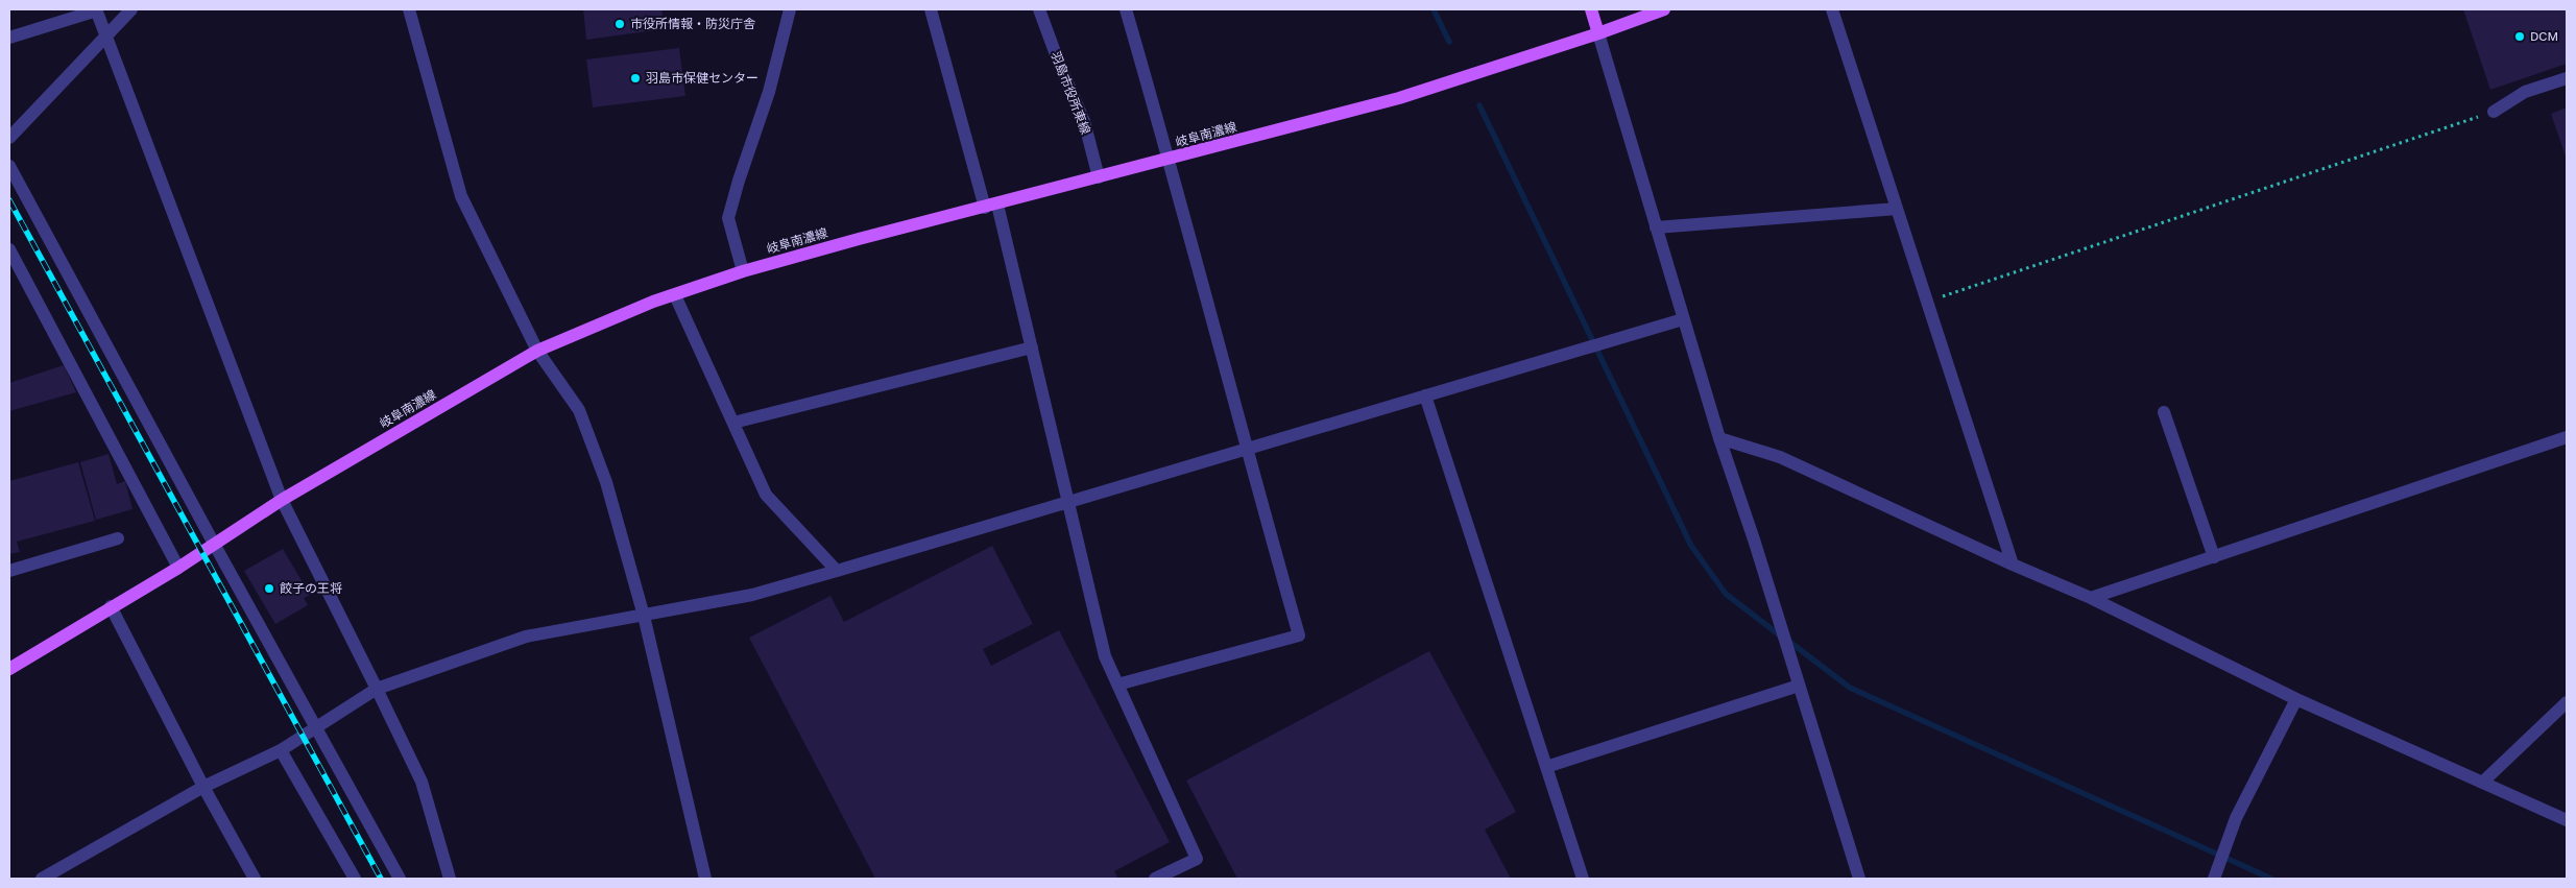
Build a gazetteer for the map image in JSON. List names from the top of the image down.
{
  "streets": {
    "main road": ["岐阜南濃線"],
    "street": ["羽島市役所東線"]
  },
  "crossings": [
    ["羽島市役所東線", "岐阜南濃線"]
  ],
  "places": [
    "市役所情報・防災庁舎",
    "DCM",
    "羽島市保健センター",
    "餃子の王将"
  ]
}
